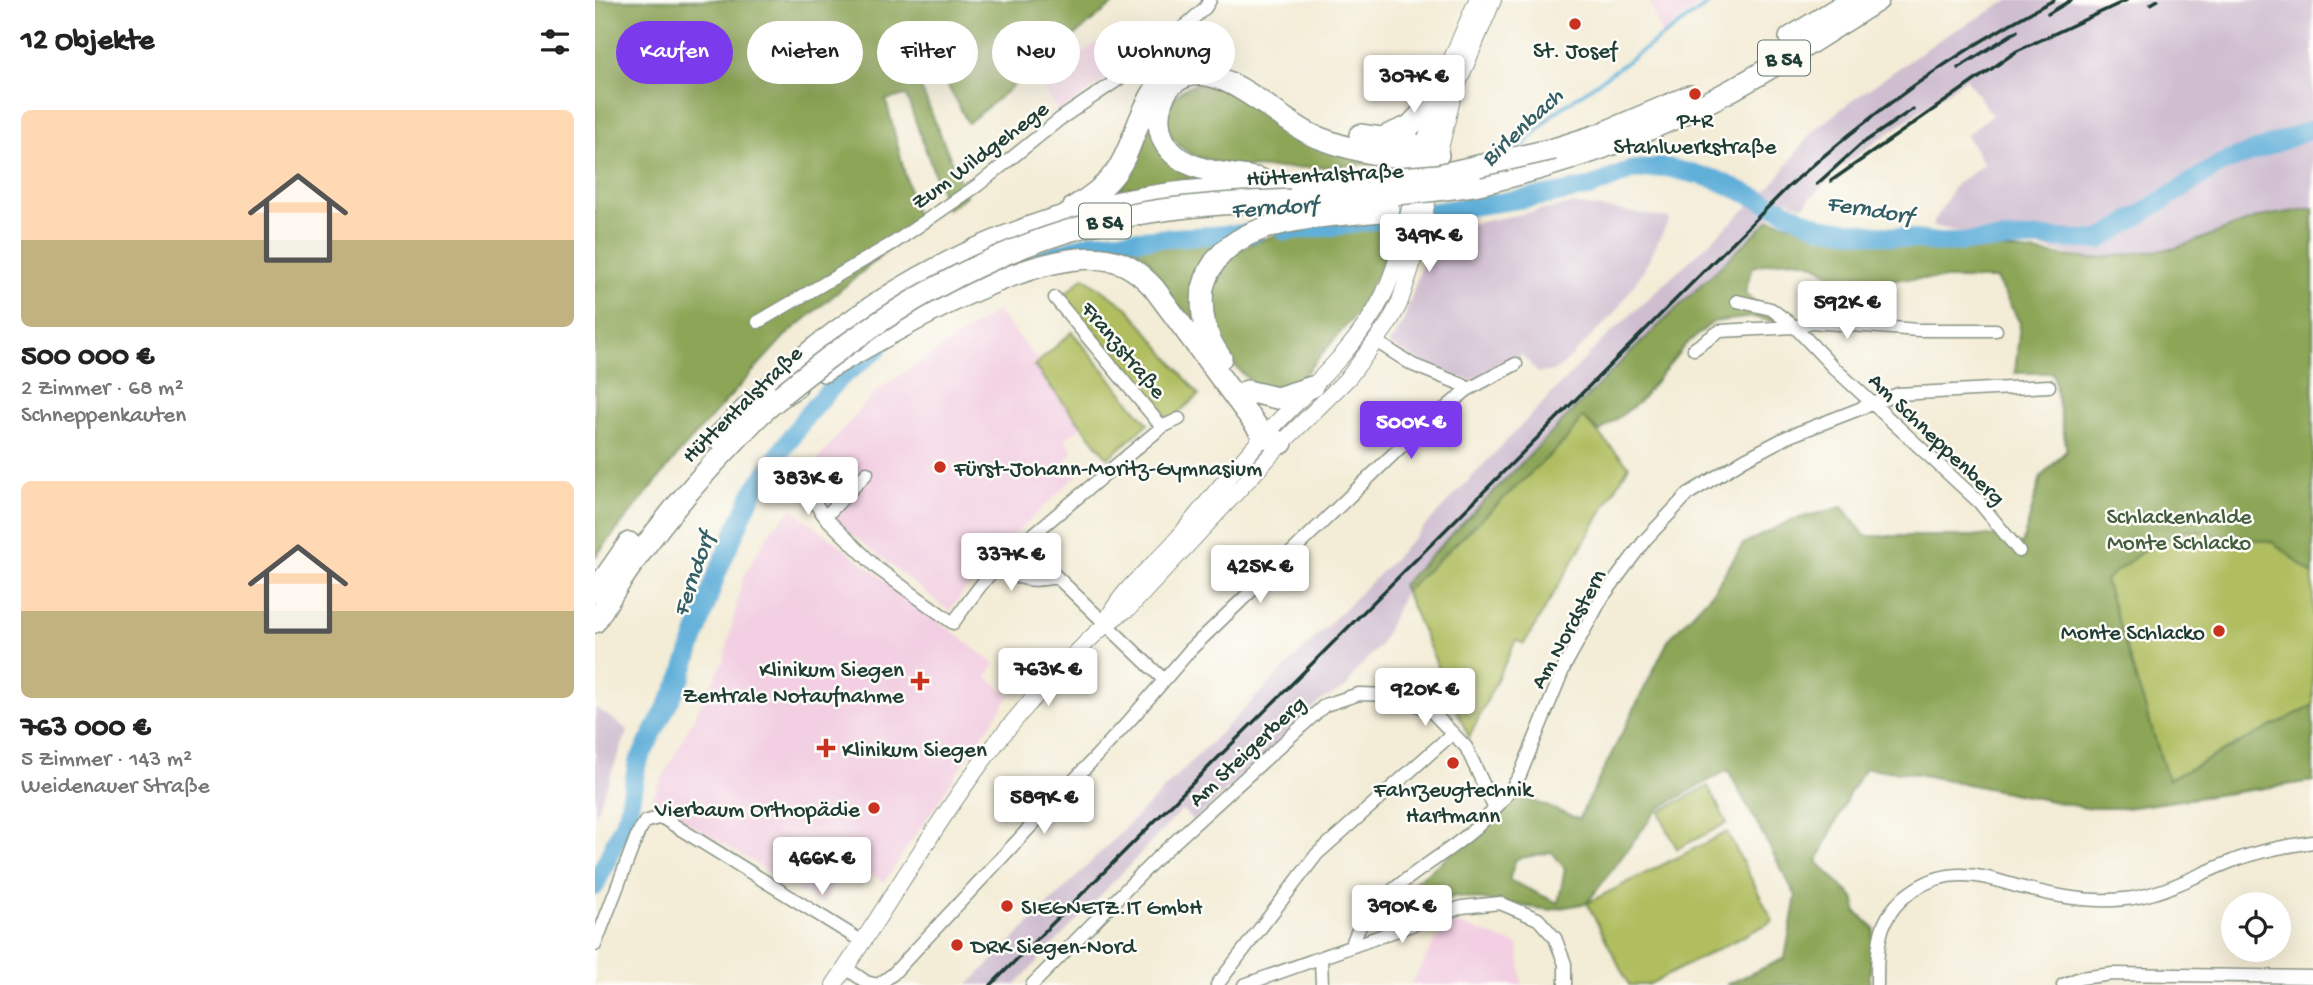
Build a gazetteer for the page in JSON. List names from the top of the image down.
{
  "streets": {
    "highway": ["B 54", "Hüttentalstraße"],
    "street": [
      "Zum Wildgehege",
      "Franzstraße",
      "Am Schneppenberg",
      "Am Nordstern",
      "Am Steigerberg"
    ]
  },
  "crossings": [
    ["Am Schneppenberg", "Am Nordstern"],
    ["Am Nordstern", "Am Steigerberg"]
  ],
  "water": ["Birlenbach", "Ferndorf"],
  "parks": ["Schlackenhalde Monte Schlacko"],
  "places": {
    "other": [
      "St. Josef",
      "P+R Stahlwerkstraße",
      "Fürst-Johann-Moritz-Gymnasium",
      "Monte Schlacko",
      "Fahrzeugtechnik Hartmann",
      "Vierbaum Orthopädie",
      "SIEGNETZ.IT GmbH",
      "DRK Siegen-Nord"
    ],
    "health": ["Klinikum Siegen Zentrale Notaufnahme", "Klinikum Siegen"]
  },
  "page": {
    "heading": "12 Objekte",
    "chip": [
      "Kaufen",
      "Mieten",
      "Filter",
      "Neu",
      "Wohnung"
    ],
    "price": [
      "307K €",
      "349K €",
      "592K €",
      "500K €",
      "383K €",
      "337K €",
      "425K €",
      "763K €",
      "920K €",
      "589K €",
      "466K €",
      "390K €"
    ],
    "list": [
      {
        "name": "500 000 €",
        "note": "2 Zimmer · 68 m² · Schneppenkauten"
      },
      {
        "name": "763 000 €",
        "note": "5 Zimmer · 143 m² · Weidenauer Straße"
      }
    ]
  }
}
